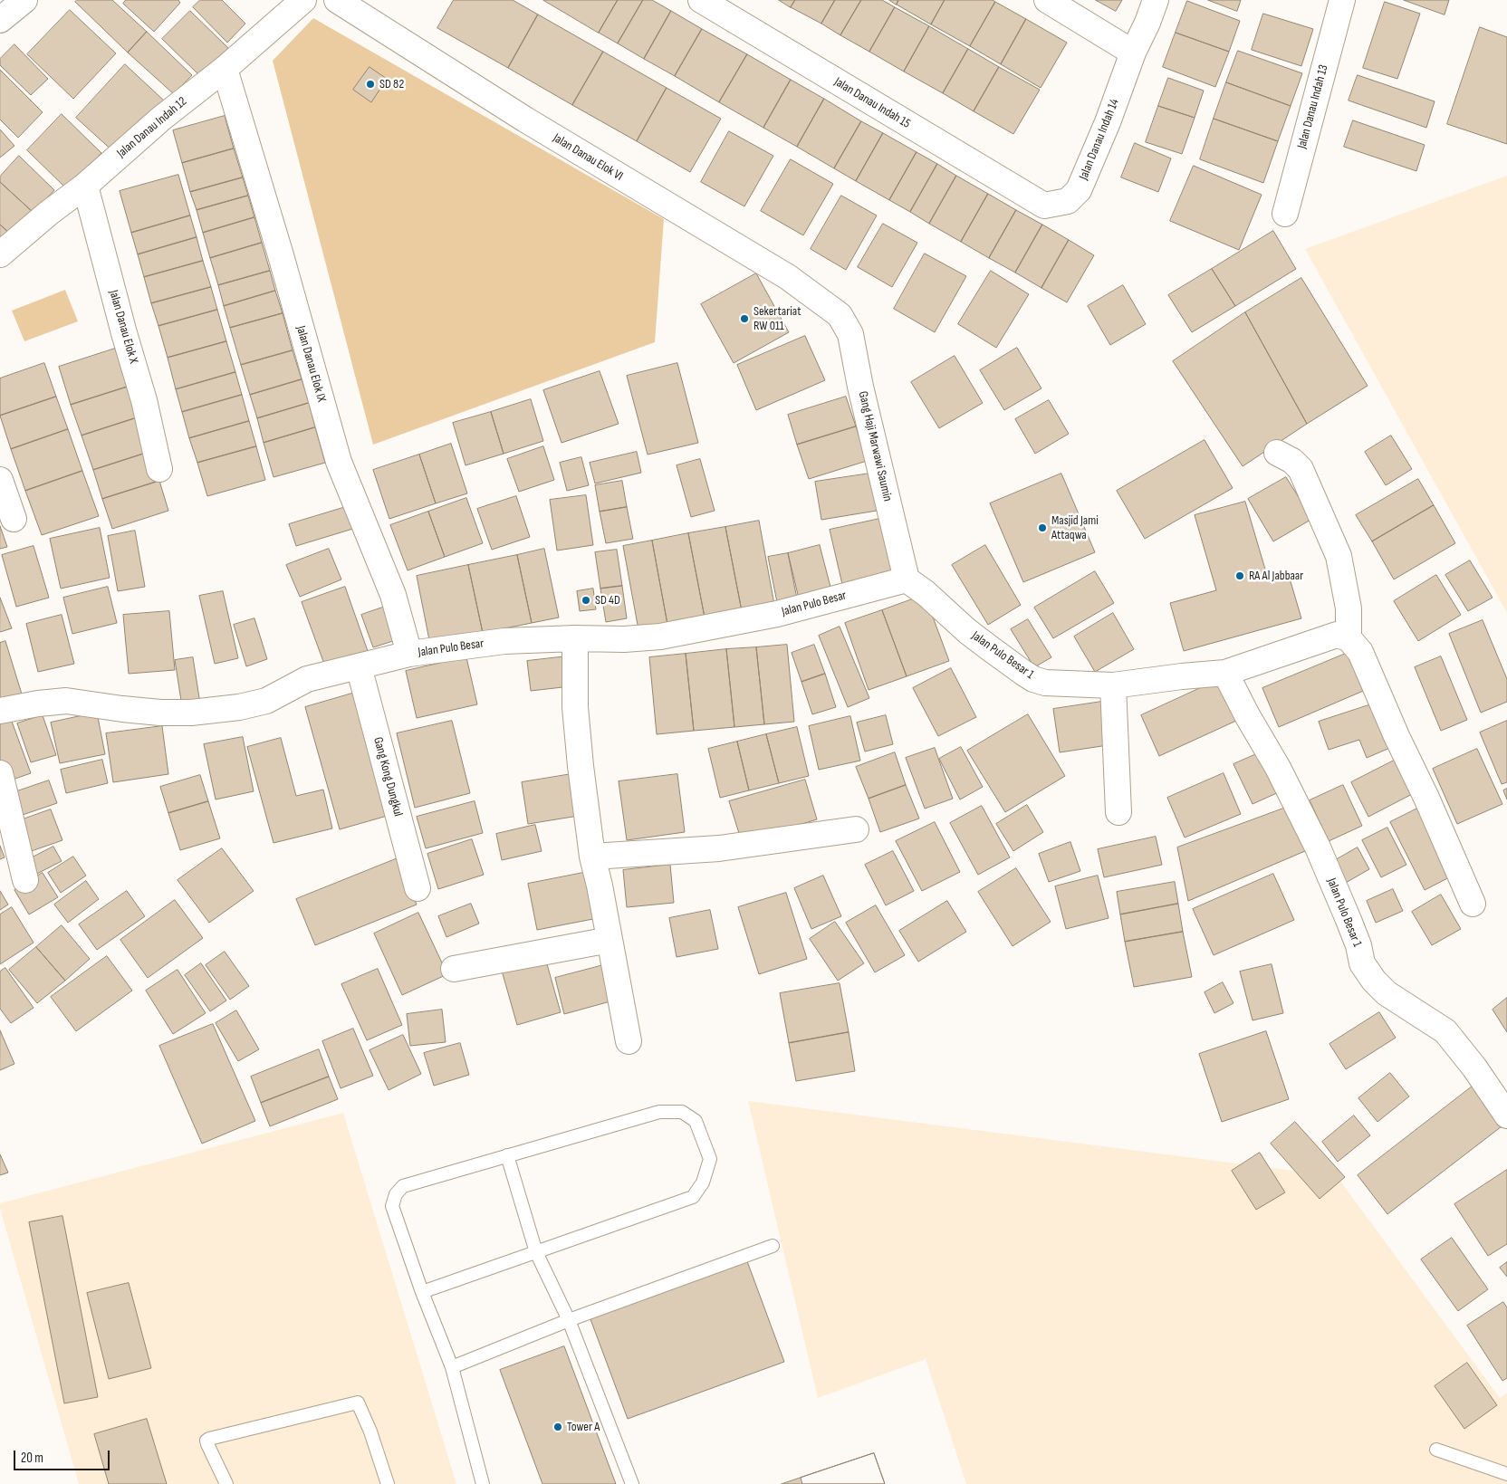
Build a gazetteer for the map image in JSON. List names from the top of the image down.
{
  "streets": {
    "street": [
      "Jalan Danau Indah 15",
      "Jalan Danau Indah 13",
      "Jalan Danau Indah 12",
      "Jalan Danau Indah 14",
      "Jalan Danau Elok VI",
      "Jalan Danau Elok X",
      "Jalan Danau Elok IX",
      "Gang Haji Marwawi Saumin",
      "Jalan Pulo Besar",
      "Jalan Pulo Besar 1",
      "Gang Kong Dungkul"
    ]
  },
  "crossings": [
    ["Jalan Danau Indah 15", "Jalan Danau Indah 14"],
    ["Jalan Danau Indah 12", "Jalan Danau Elok X"],
    ["Jalan Danau Indah 12", "Jalan Danau Elok IX"],
    ["Jalan Danau Elok VI", "Gang Haji Marwawi Saumin"],
    ["Jalan Danau Elok IX", "Jalan Pulo Besar"],
    ["Gang Haji Marwawi Saumin", "Jalan Pulo Besar"],
    ["Gang Haji Marwawi Saumin", "Jalan Pulo Besar 1"],
    ["Jalan Pulo Besar", "Jalan Pulo Besar 1"],
    ["Jalan Pulo Besar", "Gang Kong Dungkul"]
  ],
  "places": [
    "SD 82",
    "Sekertariat RW 011",
    "Masjid Jami Attaqwa",
    "RA Al Jabbaar",
    "SD 4D",
    "Tower A"
  ],
  "scale_bar": "20 m"
}
